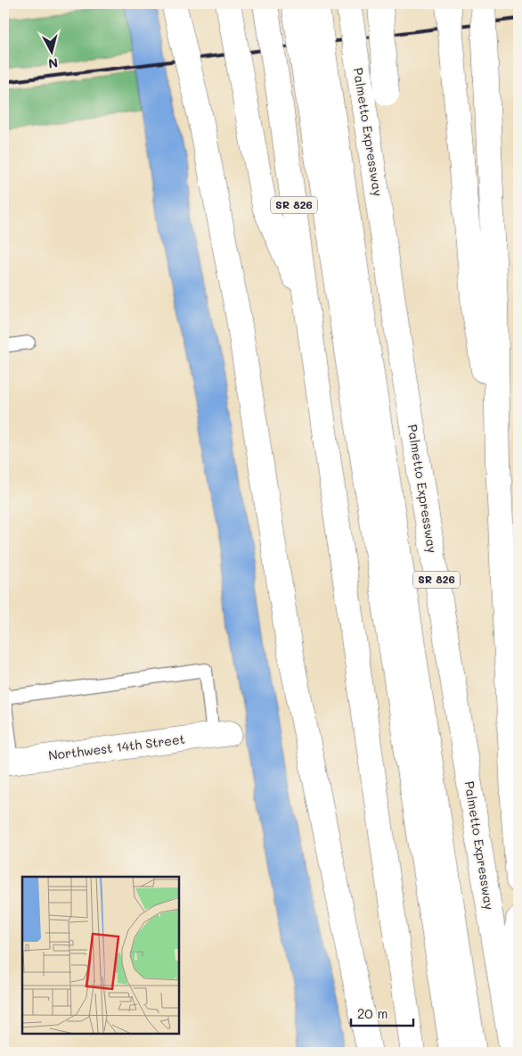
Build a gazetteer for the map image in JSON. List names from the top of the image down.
{
  "streets": {
    "main road": ["Palmetto Expressway", "SR 826", "Northwest 14th Street"]
  },
  "scale_bar": "20 m",
  "north": "bottom"
}
